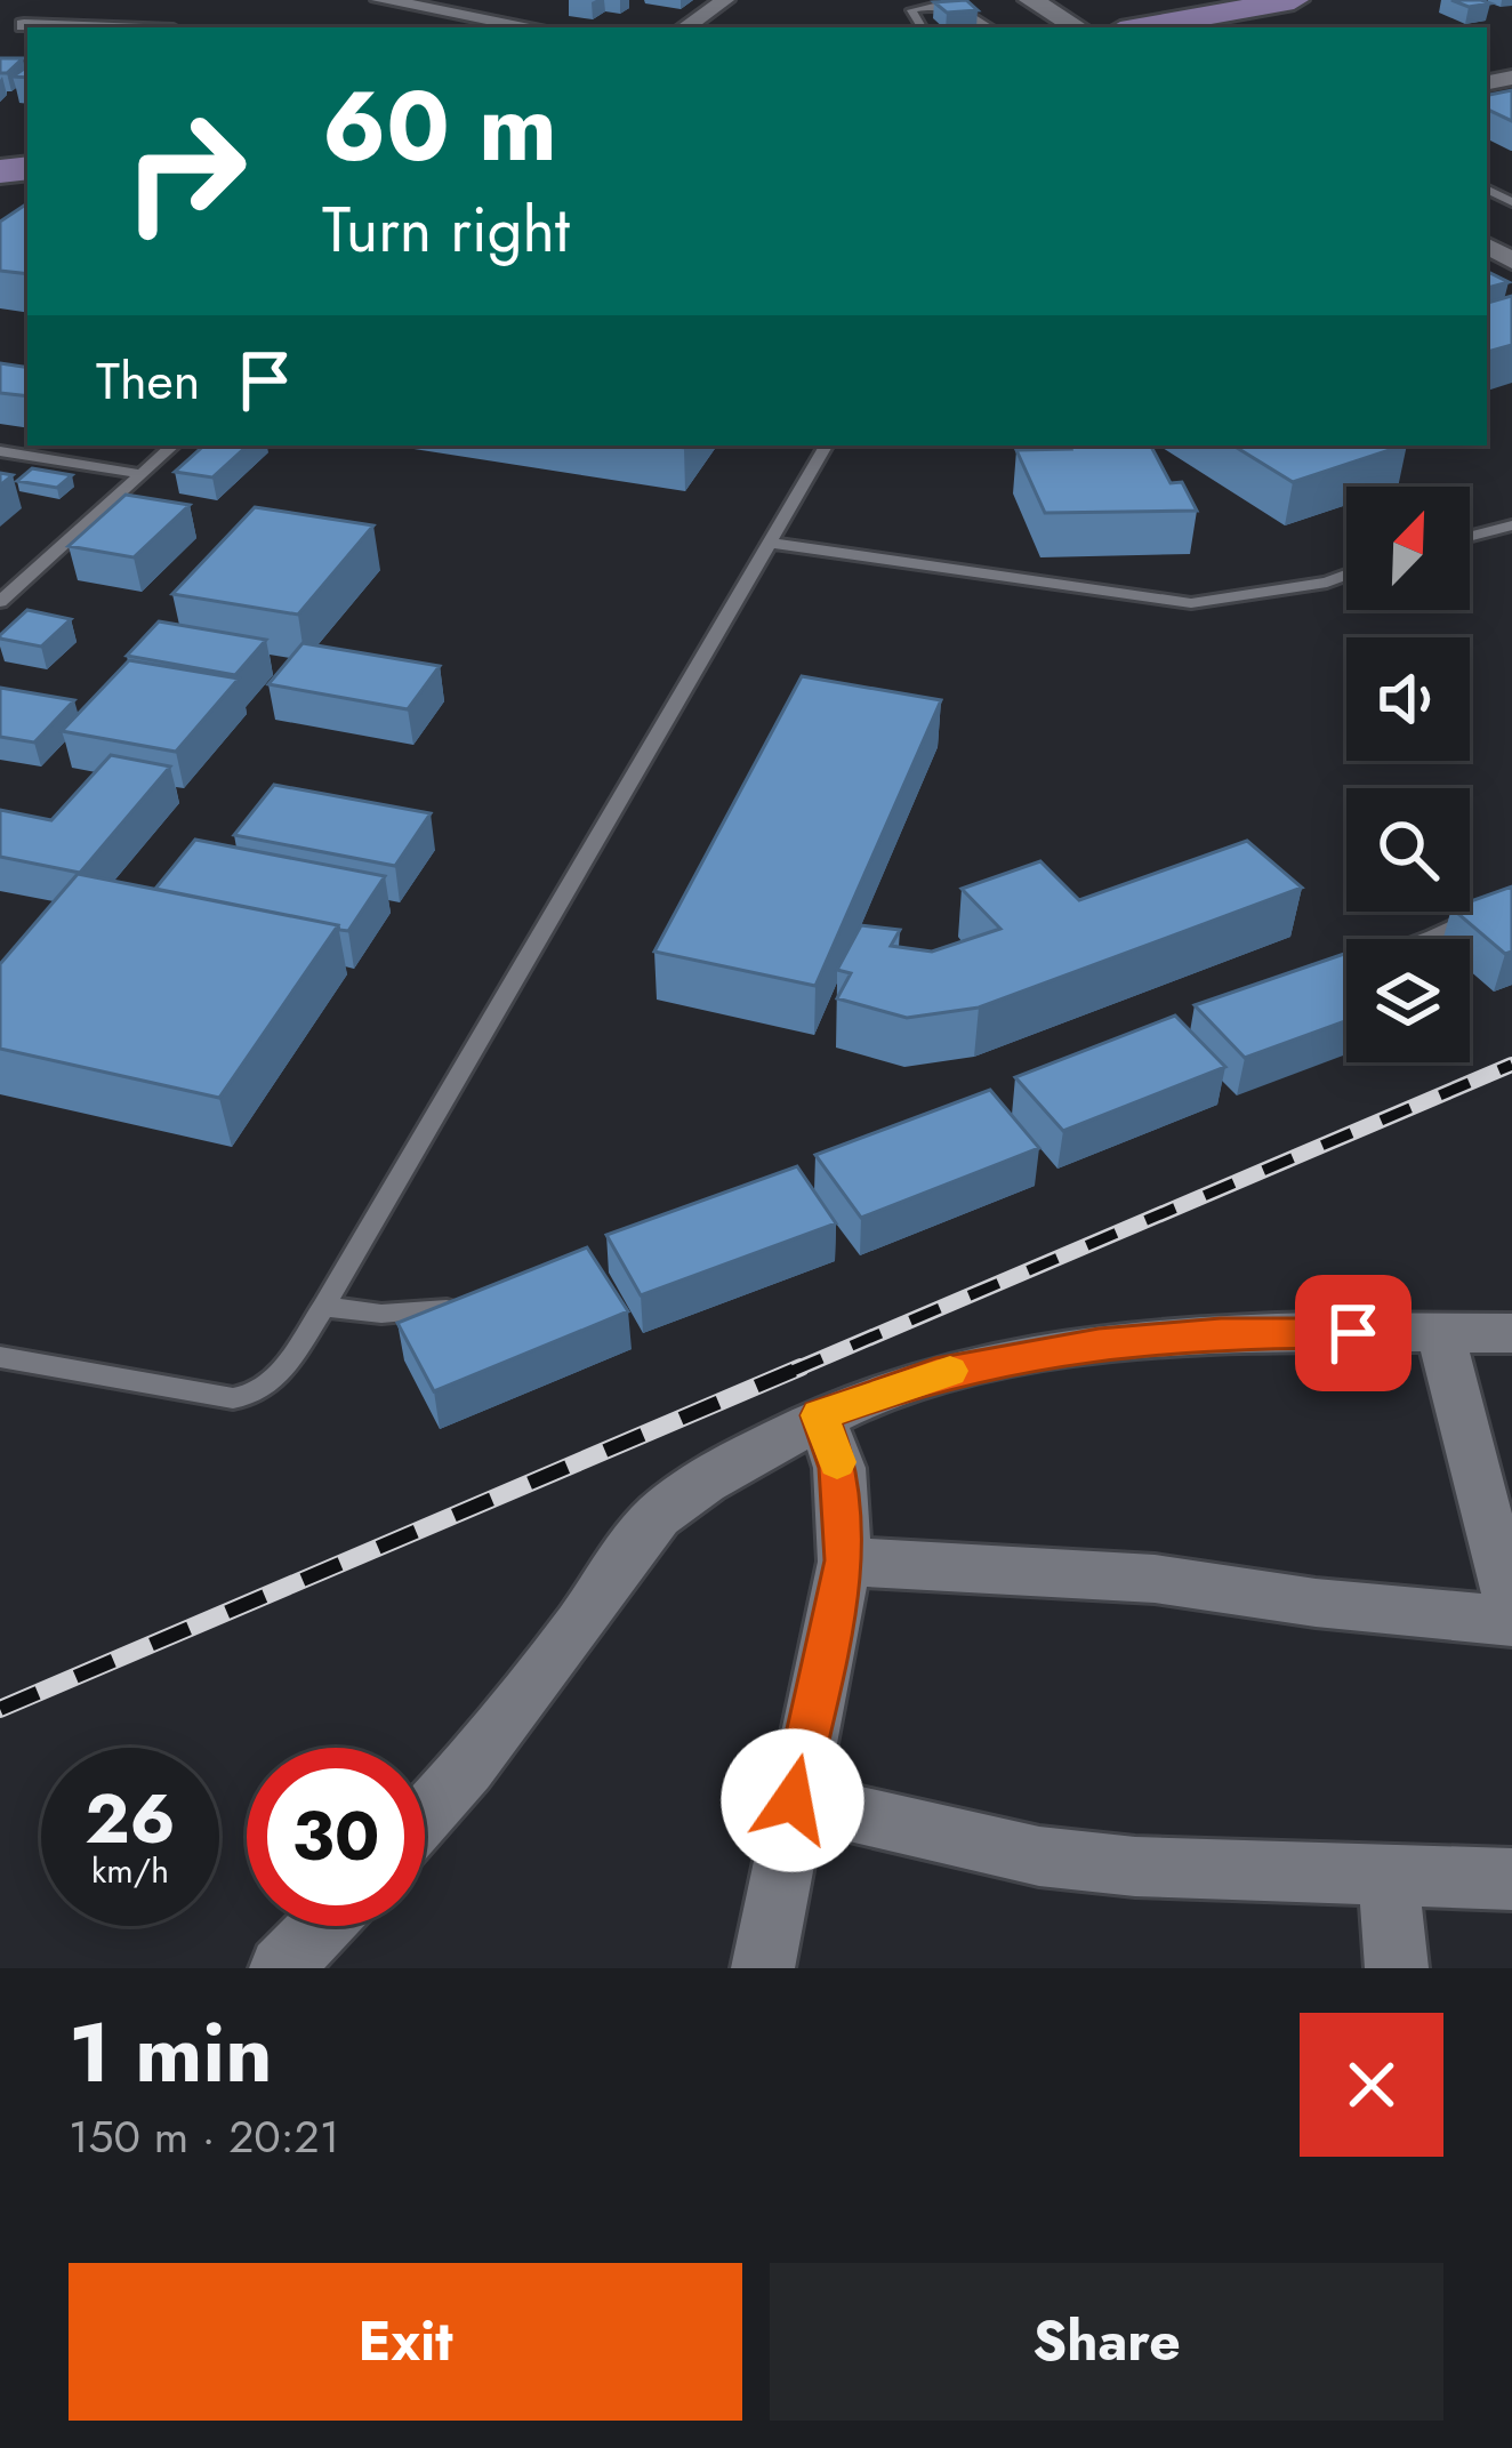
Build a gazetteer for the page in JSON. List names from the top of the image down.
{
  "north": "top right",
  "page": {
    "turn": ["60 m", "Turn right"],
    "then": "Then",
    "speed": "26 km/h",
    "limit": "30",
    "heading": ["1 min", "150 m · 20:21"],
    "buttons": ["Exit", "Share"]
  }
}
